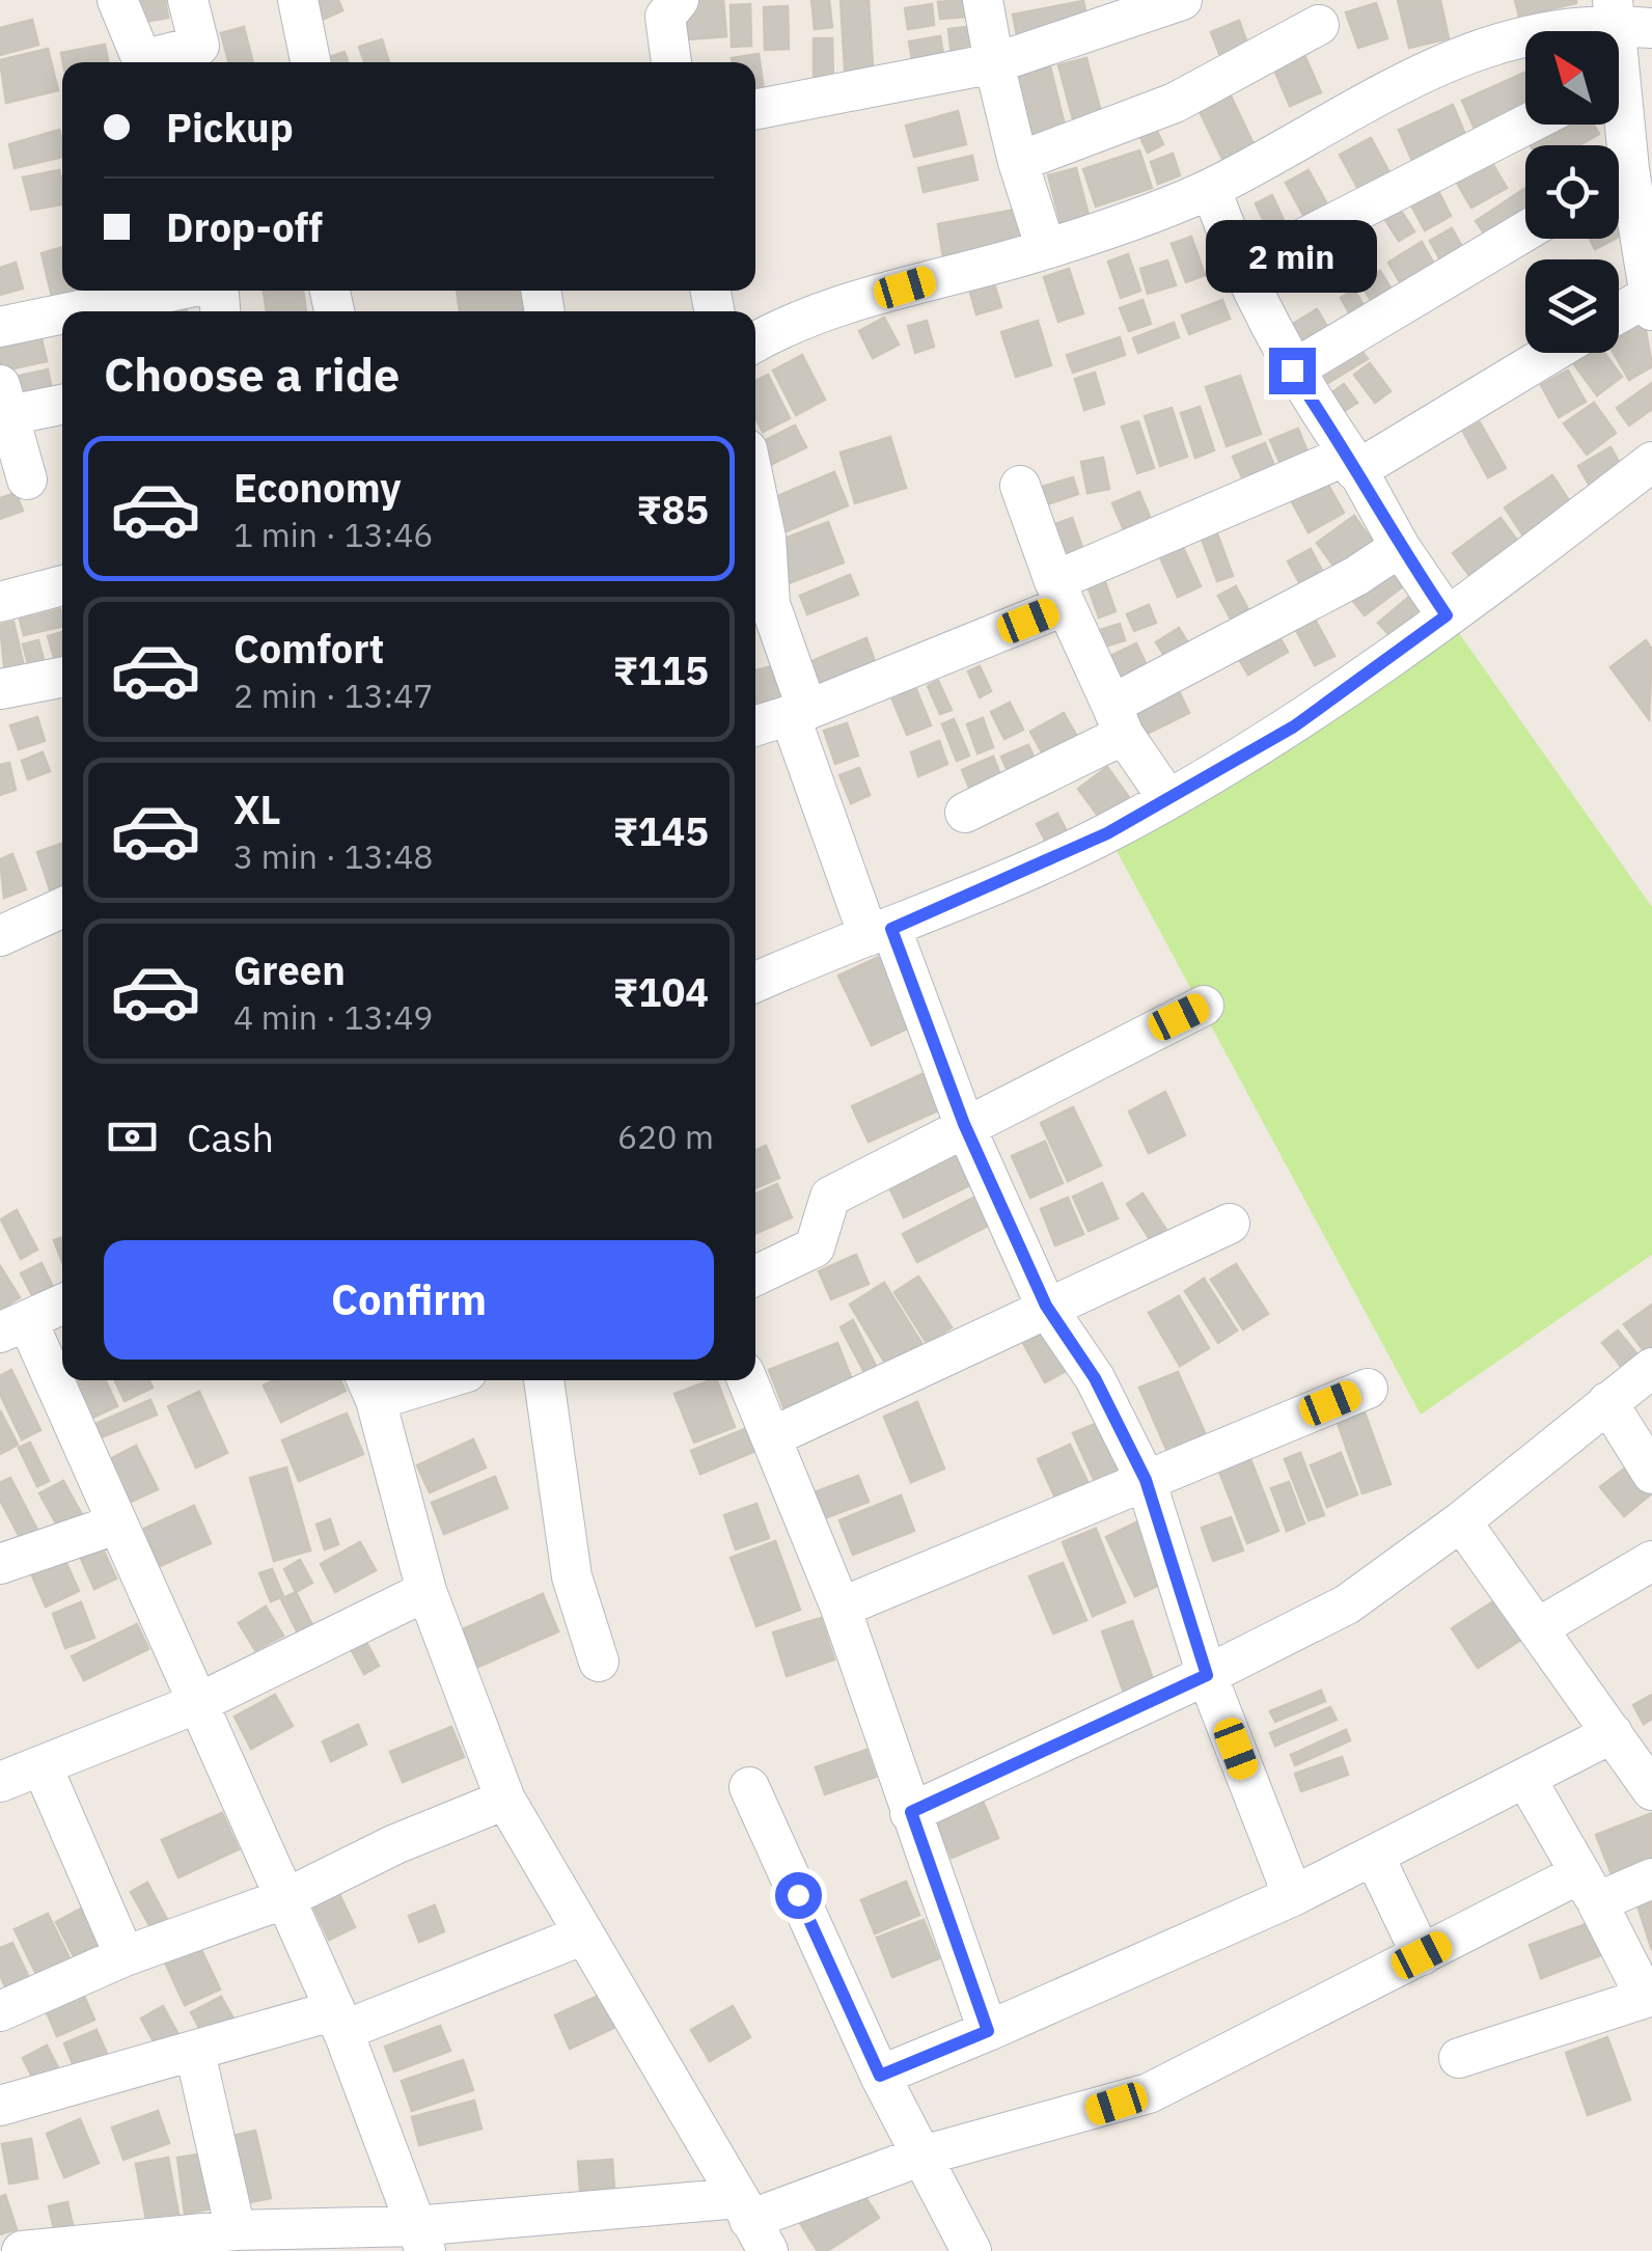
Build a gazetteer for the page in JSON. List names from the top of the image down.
{
  "north": "top left",
  "page": {
    "banner": ["Pickup", "Drop-off"],
    "bubble": "2 min",
    "heading": "Choose a ride",
    "list": [
      {
        "name": "Economy",
        "note": "1 min · 13:46",
        "value": "₹85"
      },
      {
        "name": "Comfort",
        "note": "2 min · 13:47",
        "value": "₹115"
      },
      {
        "name": "XL",
        "note": "3 min · 13:48",
        "value": "₹145"
      },
      {
        "name": "Green",
        "note": "4 min · 13:49",
        "value": "₹104"
      }
    ],
    "pay": ["Cash", "620 m"],
    "buttons": "Confirm"
  }
}
